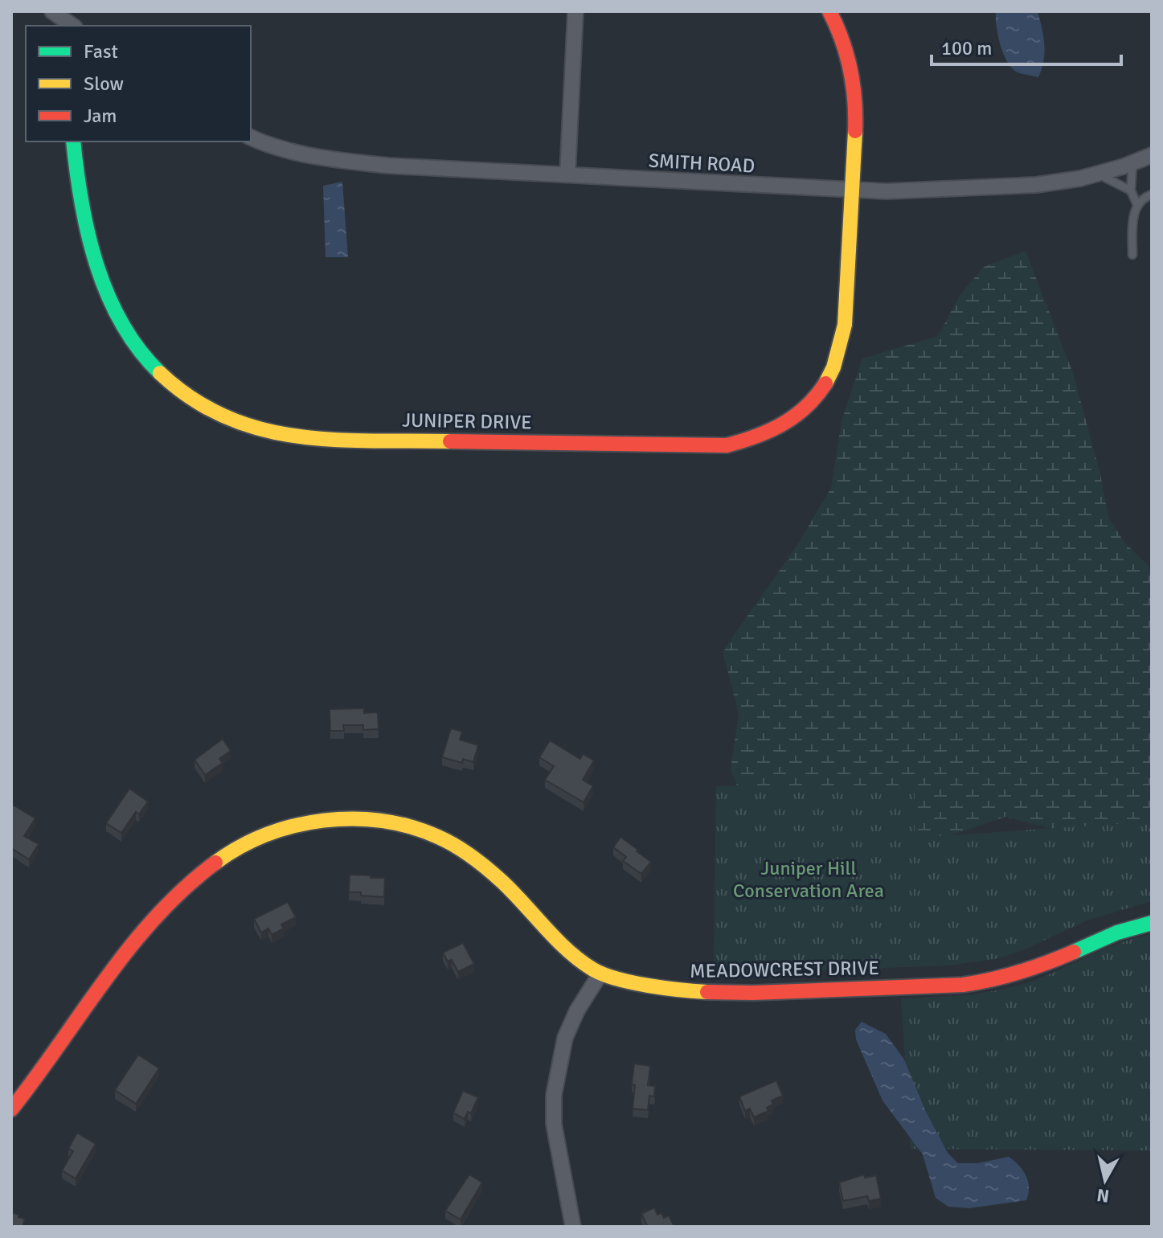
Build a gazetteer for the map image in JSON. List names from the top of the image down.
{
  "streets": {
    "street": ["SMITH ROAD", "JUNIPER DRIVE", "MEADOWCREST DRIVE"]
  },
  "crossings": [
    ["SMITH ROAD", "JUNIPER DRIVE"]
  ],
  "parks": ["Juniper Hill Conservation Area"],
  "legend": ["Fast", "Slow", "Jam"],
  "scale_bar": "100 m",
  "north": "bottom"
}
